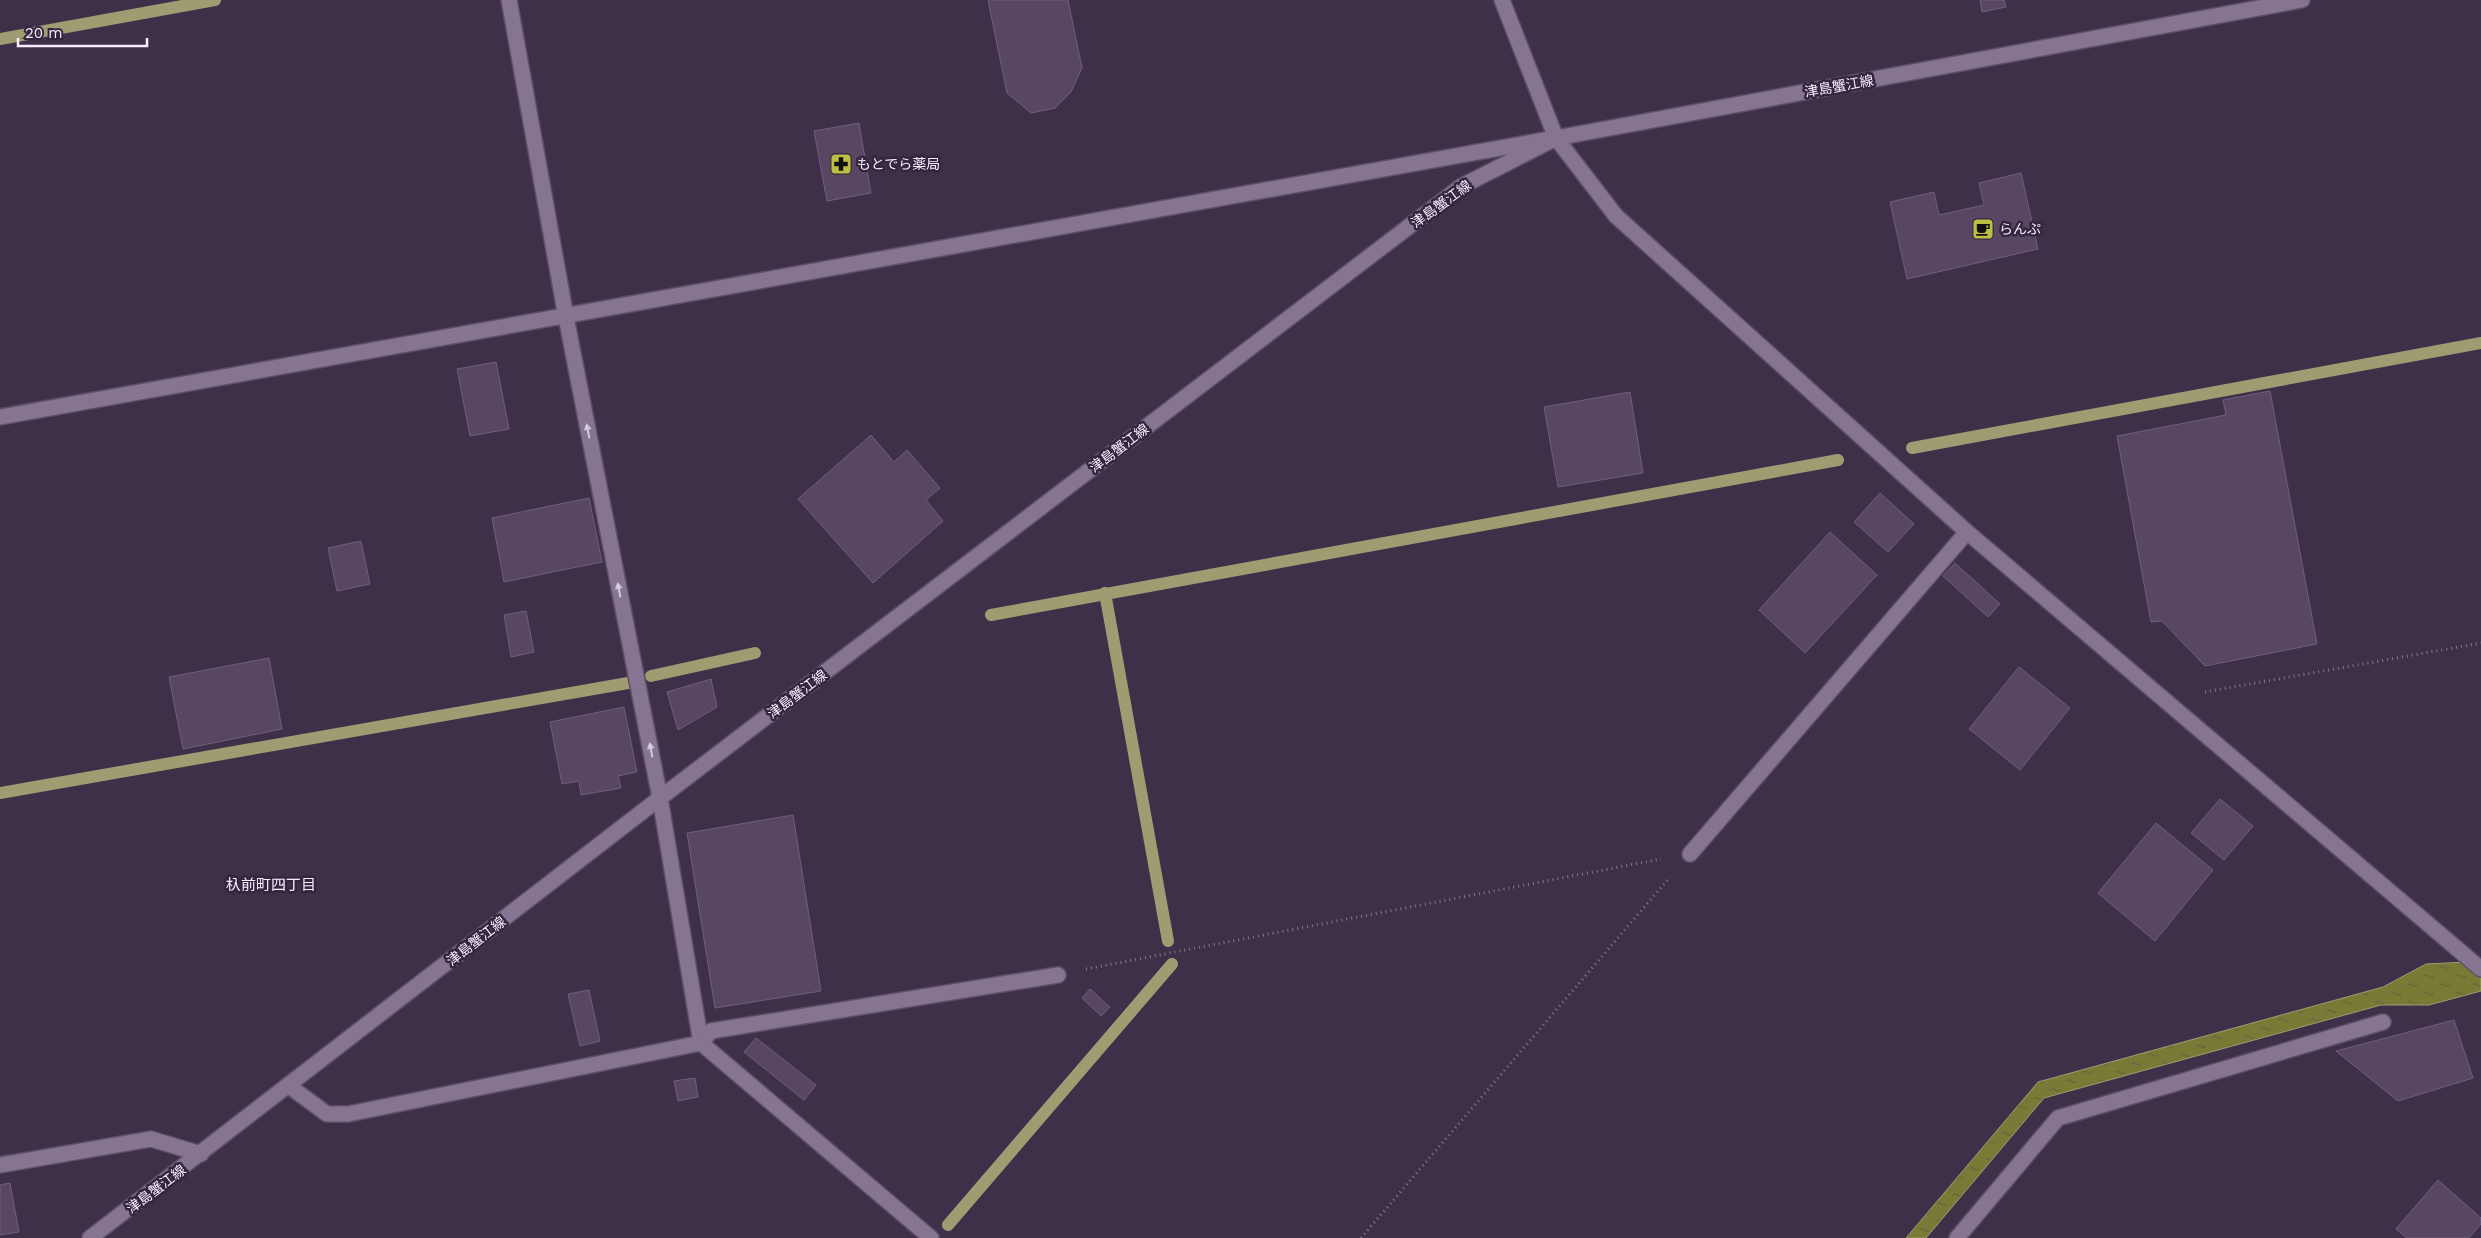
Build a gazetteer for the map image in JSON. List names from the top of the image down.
{
  "streets": {
    "street": ["津島蟹江線"]
  },
  "districts": ["杁前町四丁目"],
  "places": {
    "pharmacy": ["もとでら薬局"],
    "cafe": ["らんぷ"]
  },
  "scale_bar": "20 m"
}
